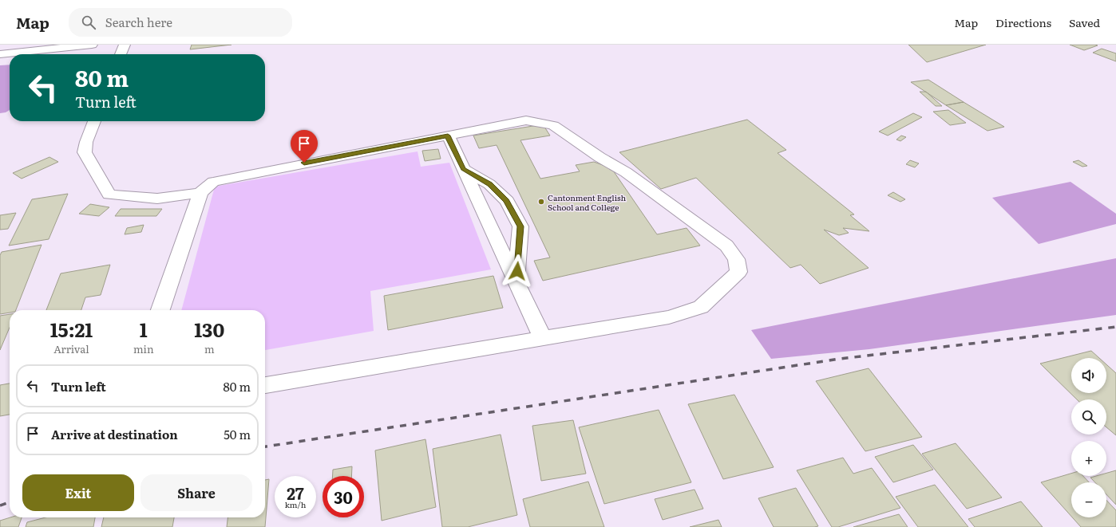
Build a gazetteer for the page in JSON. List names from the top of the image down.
{
  "places": ["Cantonment English School and College"],
  "page": {
    "header": "Map",
    "search": "Search here",
    "nav": ["Map", "Directions", "Saved"],
    "turn": ["80 m", "Turn left"],
    "eta": [
      "15:21",
      "Arrival",
      "1",
      "min",
      "130",
      "m"
    ],
    "map_buttons": ["+", "−"],
    "list": [
      {
        "name": "Turn left",
        "value": "80 m"
      },
      {
        "name": "Arrive at destination",
        "value": "50 m"
      }
    ],
    "buttons": ["Exit", "Share"],
    "speed": "27 km/h",
    "limit": "30"
  }
}
